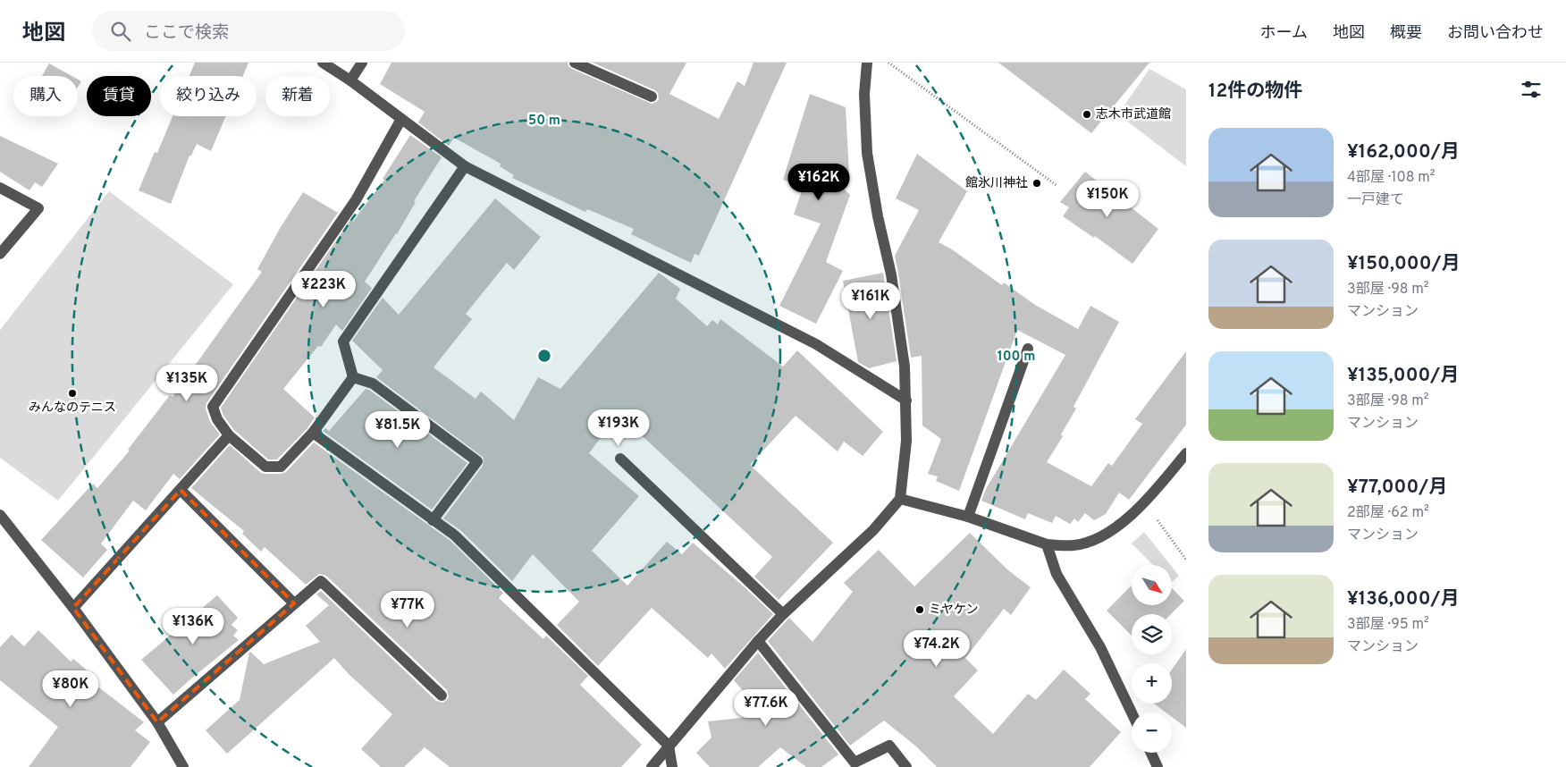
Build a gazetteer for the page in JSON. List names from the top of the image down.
{
  "places": [
    "志木市武道館",
    "館氷川神社",
    "みんなのテニス",
    "ミヤケン"
  ],
  "north": "bottom right",
  "page": {
    "header": "地図",
    "search": "ここで検索",
    "nav": [
      "ホーム",
      "地図",
      "概要",
      "お問い合わせ"
    ],
    "heading": "12件の物件",
    "chip": [
      "購入",
      "賃貸",
      "絞り込み",
      "新着"
    ],
    "list": [
      {
        "name": "¥162,000/月",
        "note": "4部屋 · 108 m² · 一戸建て"
      },
      {
        "name": "¥150,000/月",
        "note": "3部屋 · 98 m² · マンション"
      },
      {
        "name": "¥135,000/月",
        "note": "3部屋 · 98 m² · マンション"
      },
      {
        "name": "¥77,000/月",
        "note": "2部屋 · 62 m² · マンション"
      },
      {
        "name": "¥136,000/月",
        "note": "3部屋 · 95 m² · マンション"
      }
    ],
    "price": [
      "¥162K",
      "¥150K",
      "¥223K",
      "¥161K",
      "¥135K",
      "¥193K",
      "¥81.5K",
      "¥77K",
      "¥136K",
      "¥74.2K",
      "¥80K",
      "¥77.6K"
    ],
    "map_buttons": ["+", "−"]
  },
  "rings": ["50 m", "100 m"]
}
